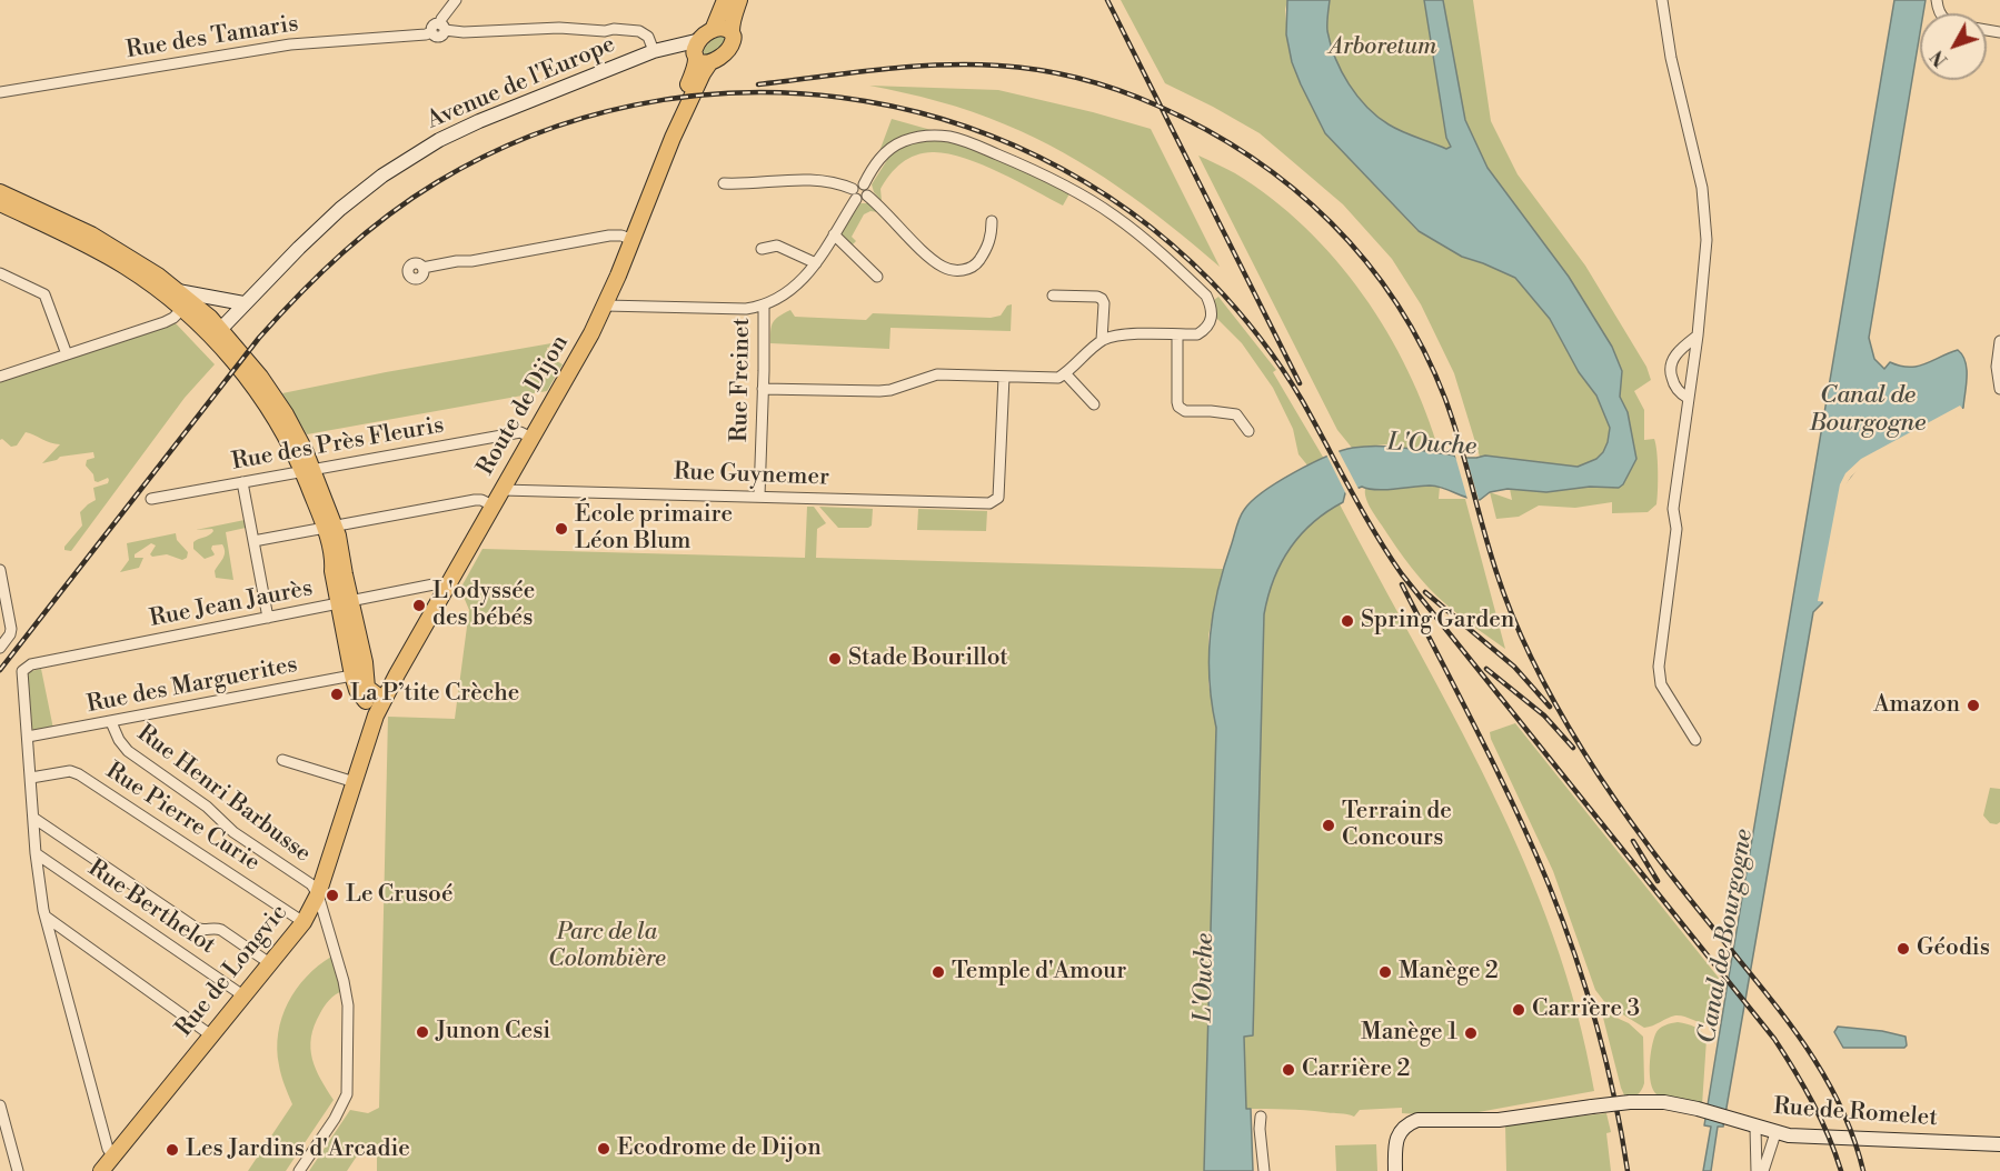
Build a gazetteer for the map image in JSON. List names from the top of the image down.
{
  "streets": {
    "main road": [
      "Avenue de l'Europe",
      "Route de Dijon",
      "Rue de Longvic",
      "Rue de Romelet"
    ],
    "street": [
      "Rue des Tamaris",
      "Rue Freinet",
      "Rue des Près Fleuris",
      "Rue Guynemer",
      "Rue Jean Jaurès",
      "Rue des Marguerites",
      "Rue Henri Barbusse",
      "Rue Pierre Curie",
      "Rue Berthelot"
    ]
  },
  "crossings": [
    ["Avenue de l'Europe", "Route de Dijon"],
    ["Rue Freinet", "Rue Guynemer"],
    ["Route de Dijon", "Rue des Près Fleuris"],
    ["Route de Dijon", "Rue Guynemer"],
    ["Route de Dijon", "Rue Jean Jaurès"],
    ["Route de Dijon", "Rue de Longvic"],
    ["Rue Jean Jaurès", "Rue des Marguerites"],
    ["Rue des Marguerites", "Rue Henri Barbusse"],
    ["Rue Henri Barbusse", "Rue de Longvic"],
    ["Rue Pierre Curie", "Rue de Longvic"],
    ["Rue Berthelot", "Rue de Longvic"]
  ],
  "water": ["Canal de Bourgogne", "L'Ouche"],
  "parks": ["Arboretum", "Parc de la Colombière"],
  "places": [
    "École primaire Léon Blum",
    "L'odyssée des bébés",
    "Spring Garden",
    "Stade Bourillot",
    "La P’tite Crèche",
    "Amazon",
    "Terrain de Concours",
    "Le Crusoé",
    "Géodis",
    "Temple d'Amour",
    "Manège 2",
    "Carrière 3",
    "Junon Cesi",
    "Manège 1",
    "Carrière 2",
    "Ecodrome de Dijon",
    "Les Jardins d'Arcadie"
  ],
  "north": "bottom left"
}
